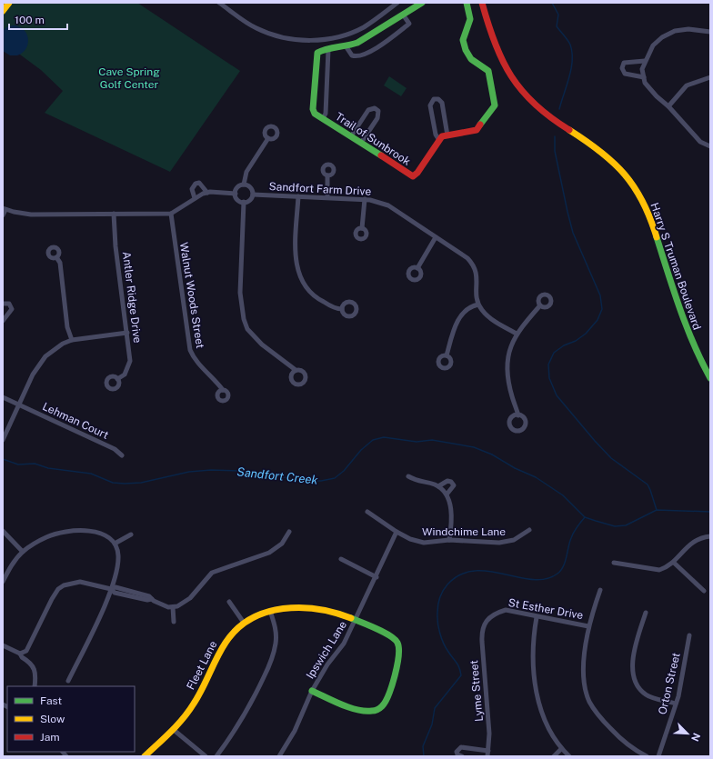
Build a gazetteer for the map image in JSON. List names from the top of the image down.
{
  "streets": {
    "street": [
      "Trail of Sunbrook",
      "Sandfort Farm Drive",
      "Harry S Truman Boulevard",
      "Walnut Woods Street",
      "Antler Ridge Drive",
      "Lehman Court",
      "Windchime Lane",
      "St Esther Drive",
      "Ipswich Lane",
      "Fleet Lane",
      "Orton Street",
      "Lyme Street"
    ]
  },
  "crossings": [
    ["Windchime Lane", "Ipswich Lane"],
    ["St Esther Drive", "Lyme Street"],
    ["Ipswich Lane", "Fleet Lane"]
  ],
  "water": ["Sandfort Creek"],
  "parks": ["Cave Spring Golf Center"],
  "legend": ["Fast", "Slow", "Jam"],
  "scale_bar": "100 m",
  "north": "bottom right"
}
